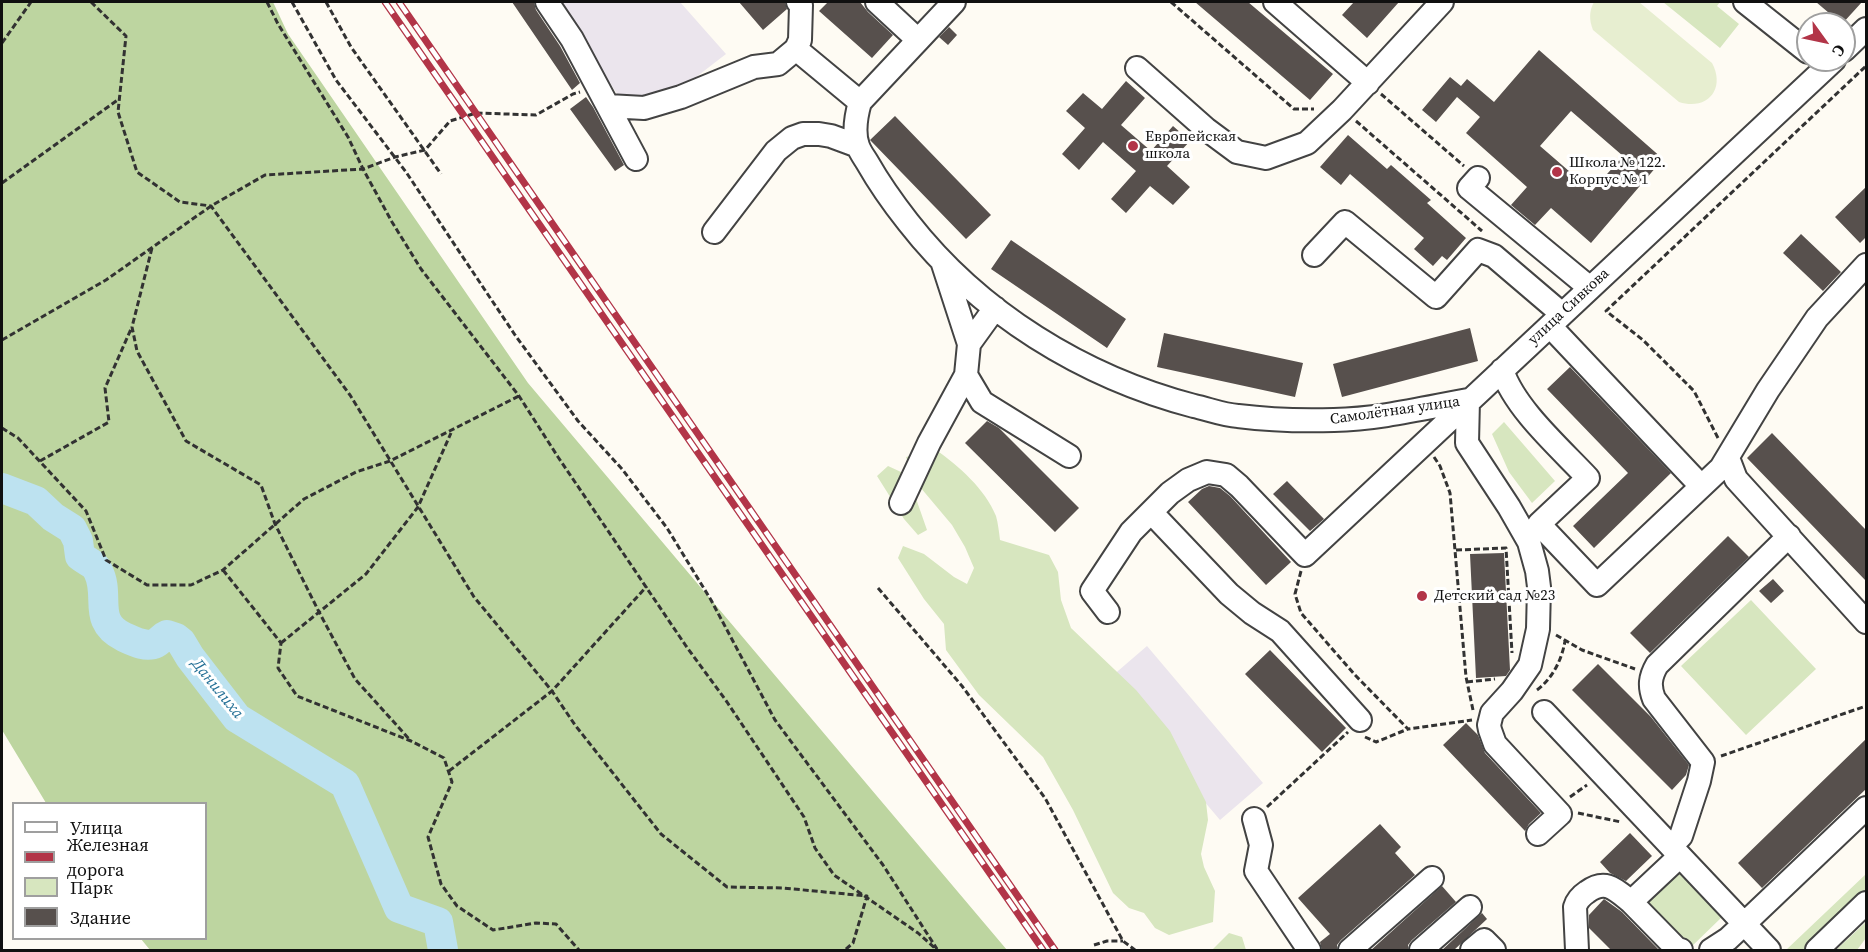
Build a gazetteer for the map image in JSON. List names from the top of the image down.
{
  "streets": {
    "street": ["улица Сивкова", "Самолётная улица"]
  },
  "crossings": [
    ["улица Сивкова", "Самолётная улица"]
  ],
  "water": ["Данилиха"],
  "places": ["Европейская школа", "Школа № 122. Корпус № 1", "Детский сад №23"],
  "legend": [
    "Улица",
    "Железная дорога",
    "Парк",
    "Здание"
  ],
  "north": "bottom right"
}
